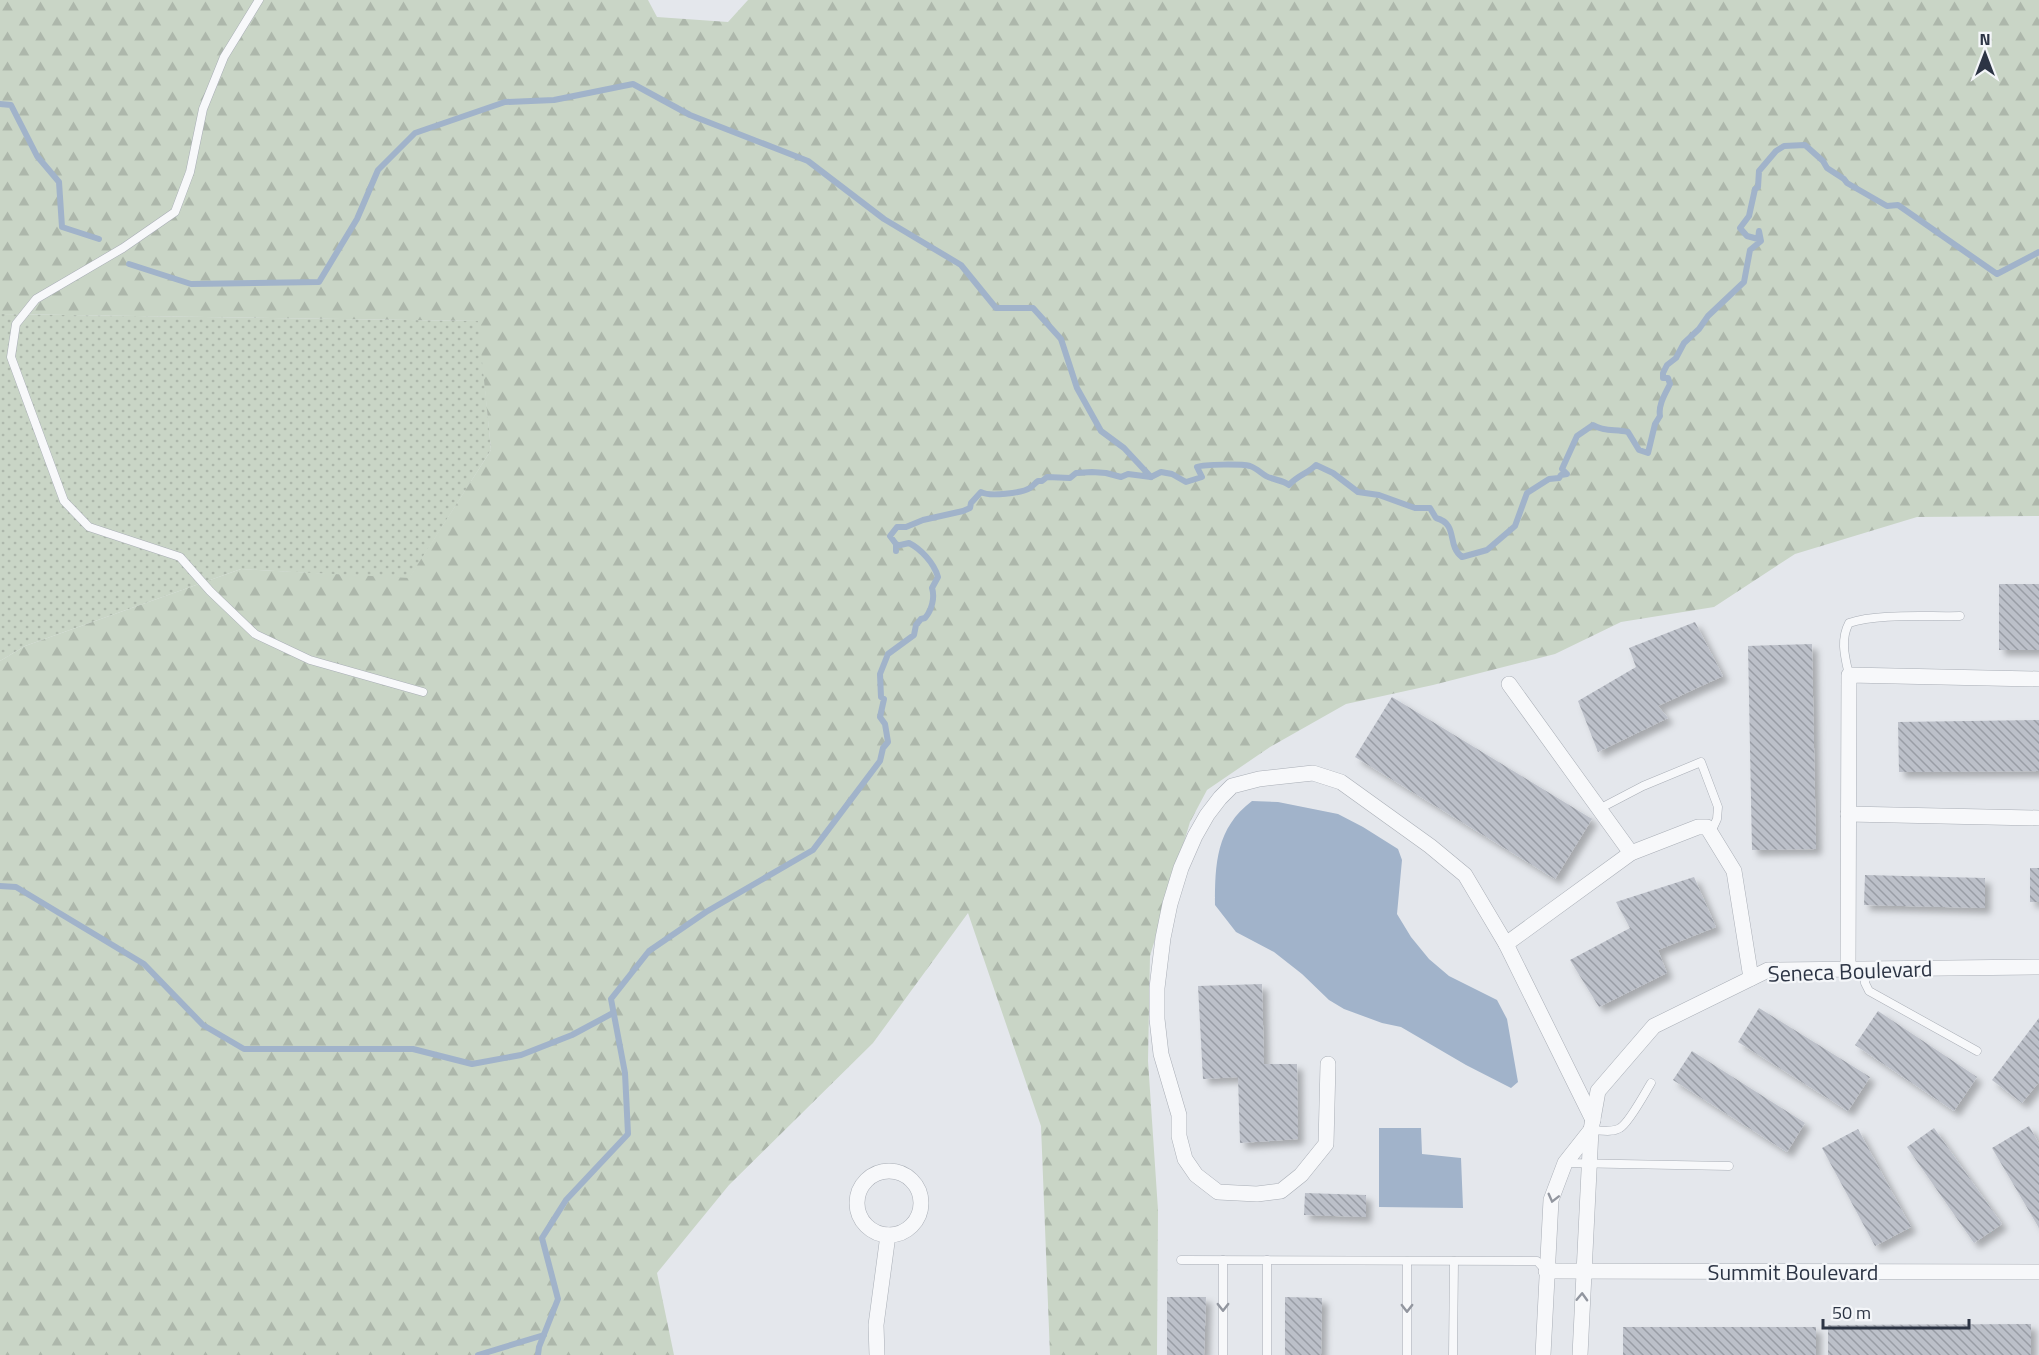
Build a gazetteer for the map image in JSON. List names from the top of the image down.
{
  "streets": {
    "street": ["Seneca Boulevard", "Summit Boulevard"]
  },
  "crossings": [
    ["Seneca Boulevard", "Summit Boulevard"]
  ],
  "scale_bar": "50 m",
  "north": "top"
}
